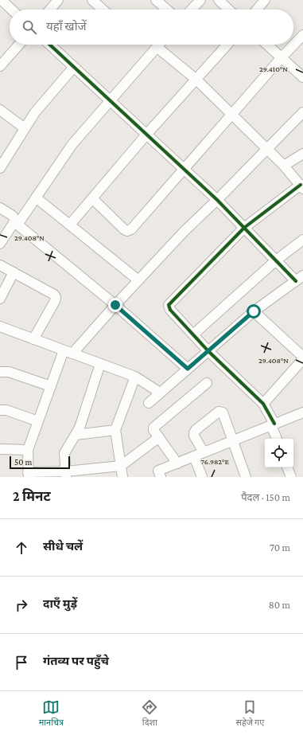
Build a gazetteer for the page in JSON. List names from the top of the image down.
{
  "scale_bar": "50 m",
  "page": {
    "search": "यहाँ खोजें",
    "scale": "50 m",
    "heading": ["2 मिनट", "पैदल · 150 m"],
    "list": [
      ["सीधे चलें", "70 m"],
      ["दाएँ मुड़ें", "80 m"],
      "गंतव्य पर पहुँचे"
    ],
    "nav": ["मानचित्र", "दिशा", "सहेजे गए"]
  },
  "coordinates": ["29.410°N", "29.408°N", "76.982°E"]
}
